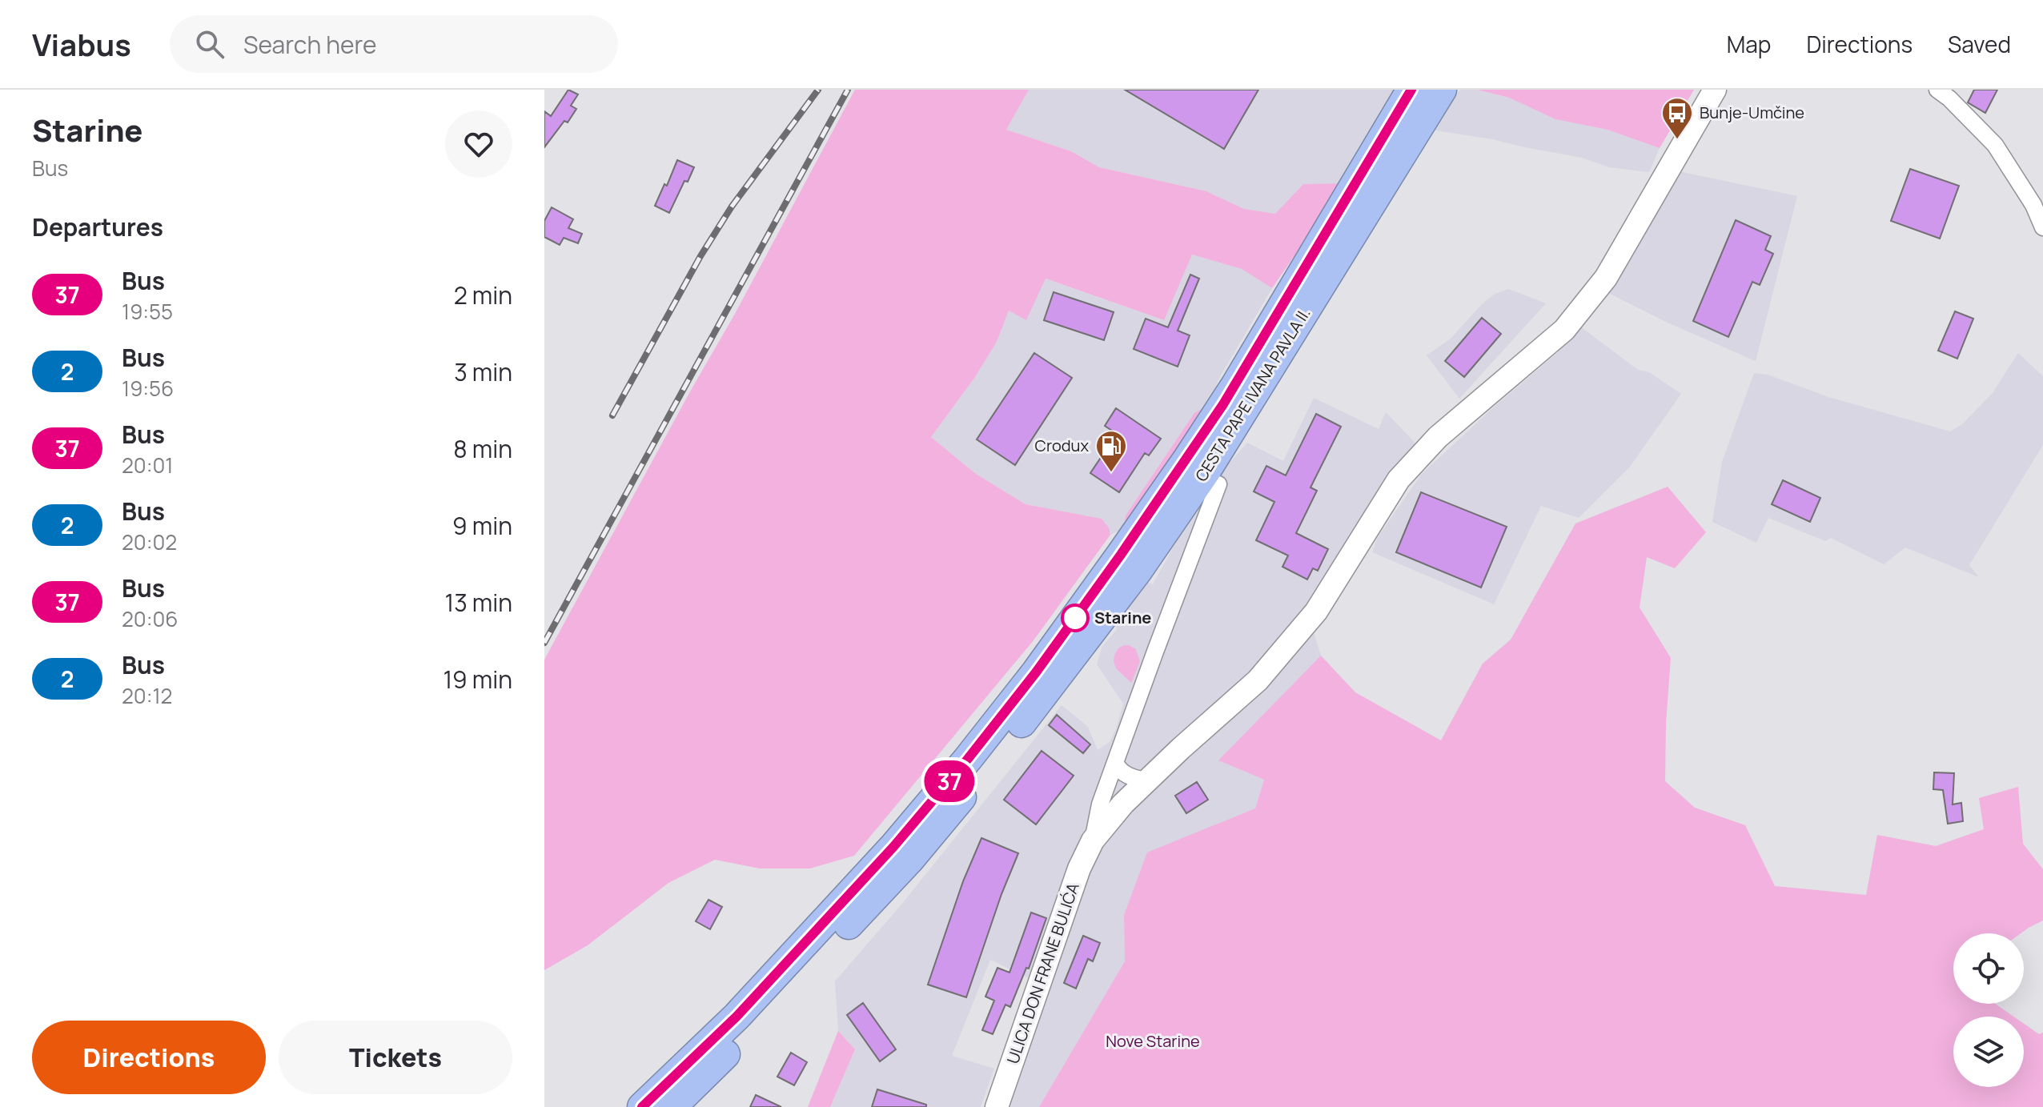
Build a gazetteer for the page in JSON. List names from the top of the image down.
{
  "streets": {
    "highway": ["CESTA PAPE IVANA PAVLA II."],
    "street": ["ULICA DON FRANE BULIĆA"]
  },
  "parks": ["Nove Starine"],
  "places": {
    "bus stop": ["Bunje-Umčine"],
    "fuel station": ["Crodux"],
    "other": ["Starine"]
  },
  "lines": ["bus line 37"],
  "page": {
    "header": "Viabus",
    "search": "Search here",
    "nav": ["Map", "Directions", "Saved"],
    "heading": [
      ["Starine", "Bus"],
      "Departures"
    ],
    "on_map": "37",
    "list": [
      {
        "mark": "37",
        "name": "Bus",
        "note": "19:55",
        "value": "2 min"
      },
      {
        "mark": "2",
        "name": "Bus",
        "note": "19:56",
        "value": "3 min"
      },
      {
        "mark": "37",
        "name": "Bus",
        "note": "20:01",
        "value": "8 min"
      },
      {
        "mark": "2",
        "name": "Bus",
        "note": "20:02",
        "value": "9 min"
      },
      {
        "mark": "37",
        "name": "Bus",
        "note": "20:06",
        "value": "13 min"
      },
      {
        "mark": "2",
        "name": "Bus",
        "note": "20:12",
        "value": "19 min"
      }
    ],
    "buttons": ["Directions", "Tickets"]
  }
}
